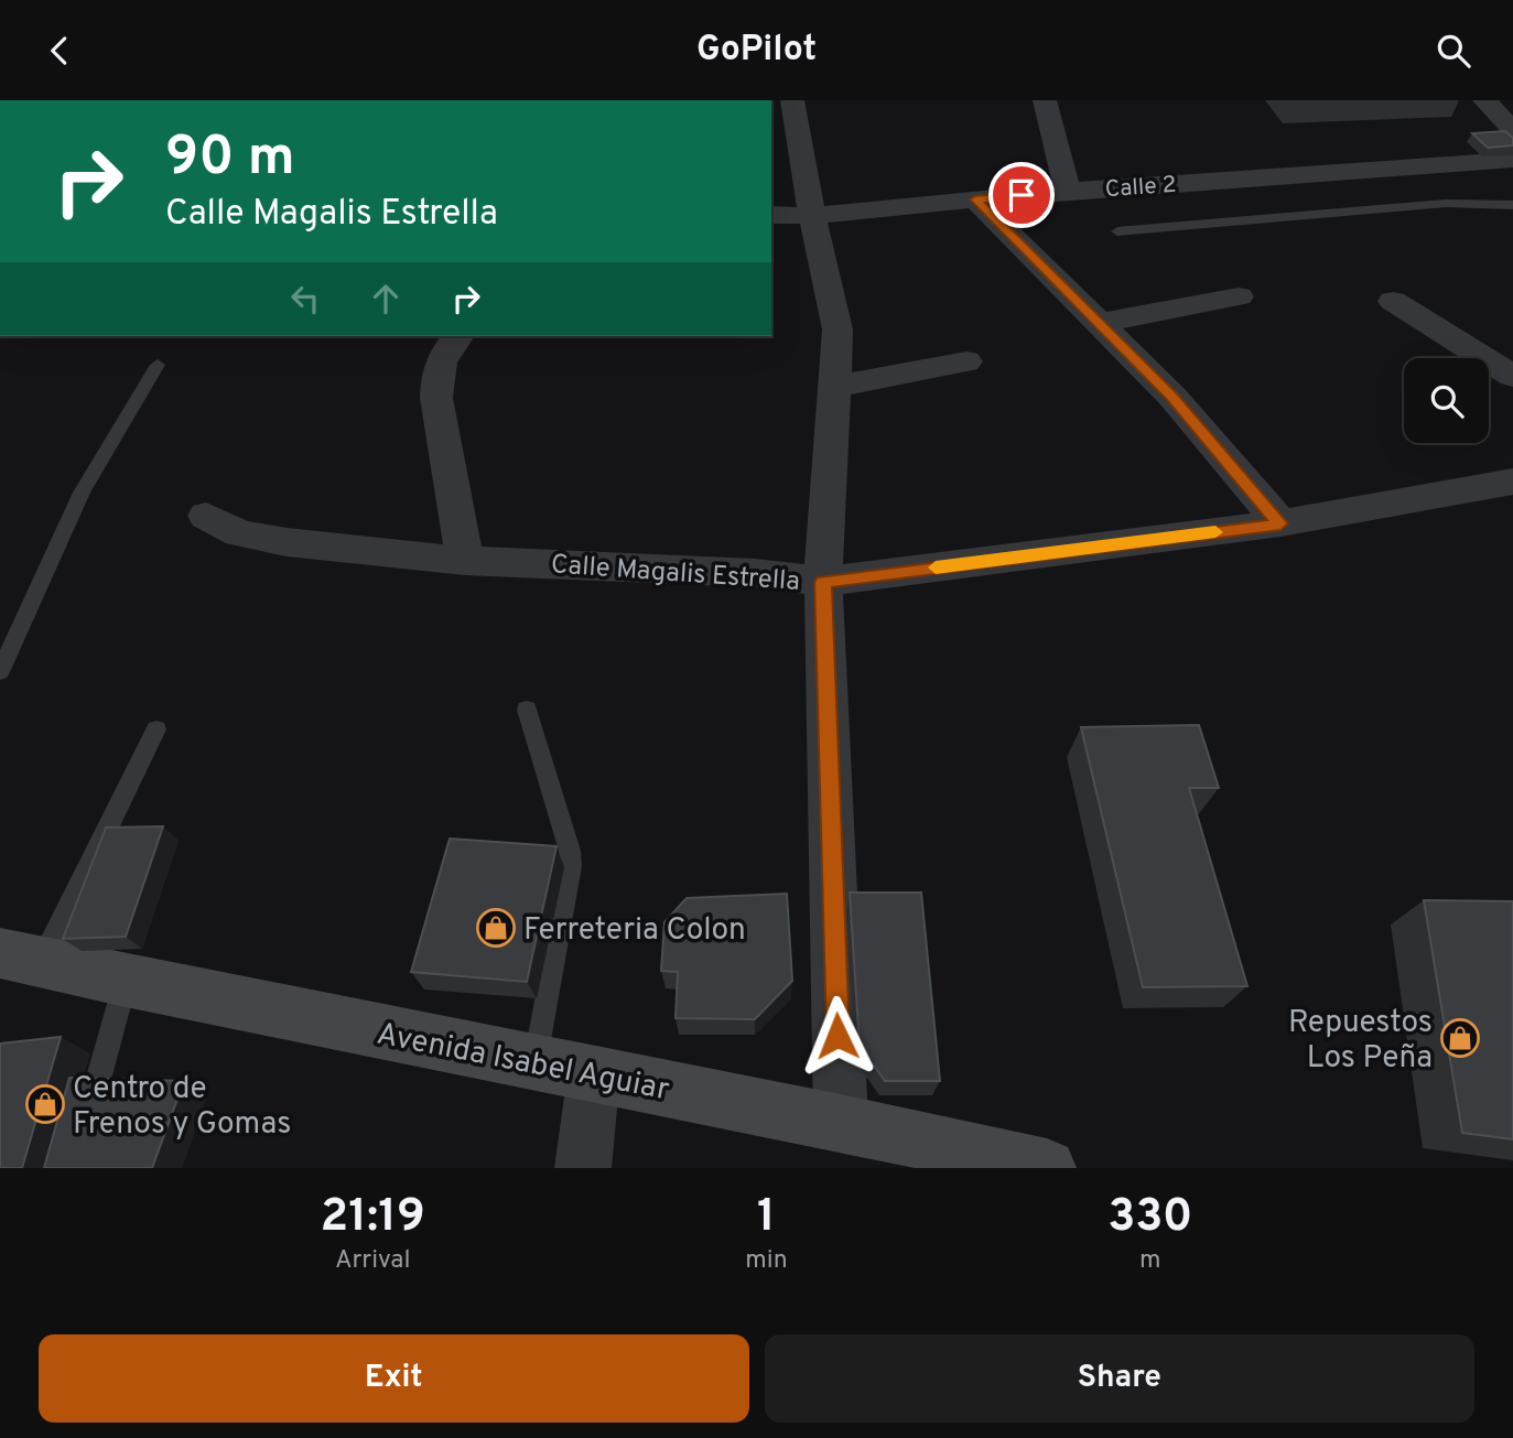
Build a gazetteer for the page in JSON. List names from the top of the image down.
{
  "streets": {
    "main road": ["Avenida Isabel Aguiar"],
    "street": ["Calle 2", "Calle Magalis Estrella"]
  },
  "places": {
    "shop": ["Ferreteria Colon", "Repuestos Los Peña", "Centro de Frenos y Gomas"]
  },
  "page": {
    "header": "GoPilot",
    "turn": ["90 m", "Calle Magalis Estrella"],
    "eta": [
      "21:19",
      "Arrival",
      "1",
      "min",
      "330",
      "m"
    ],
    "buttons": ["Exit", "Share"]
  }
}
